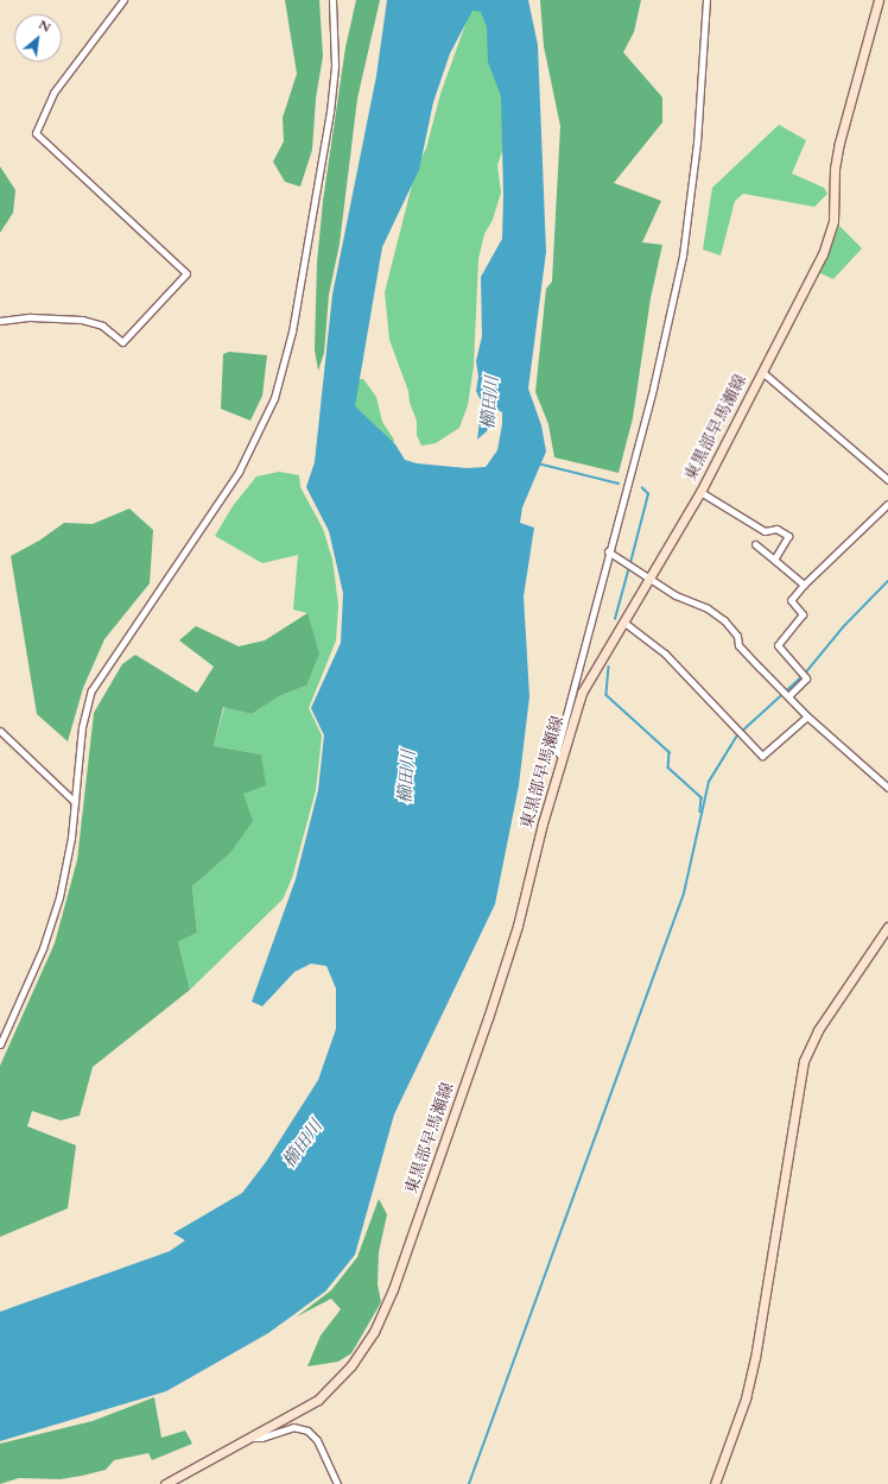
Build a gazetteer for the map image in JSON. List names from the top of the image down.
{
  "streets": {
    "main road": ["東黒部早馬瀬線"]
  },
  "water": ["櫛田川"],
  "north": "top right"
}
